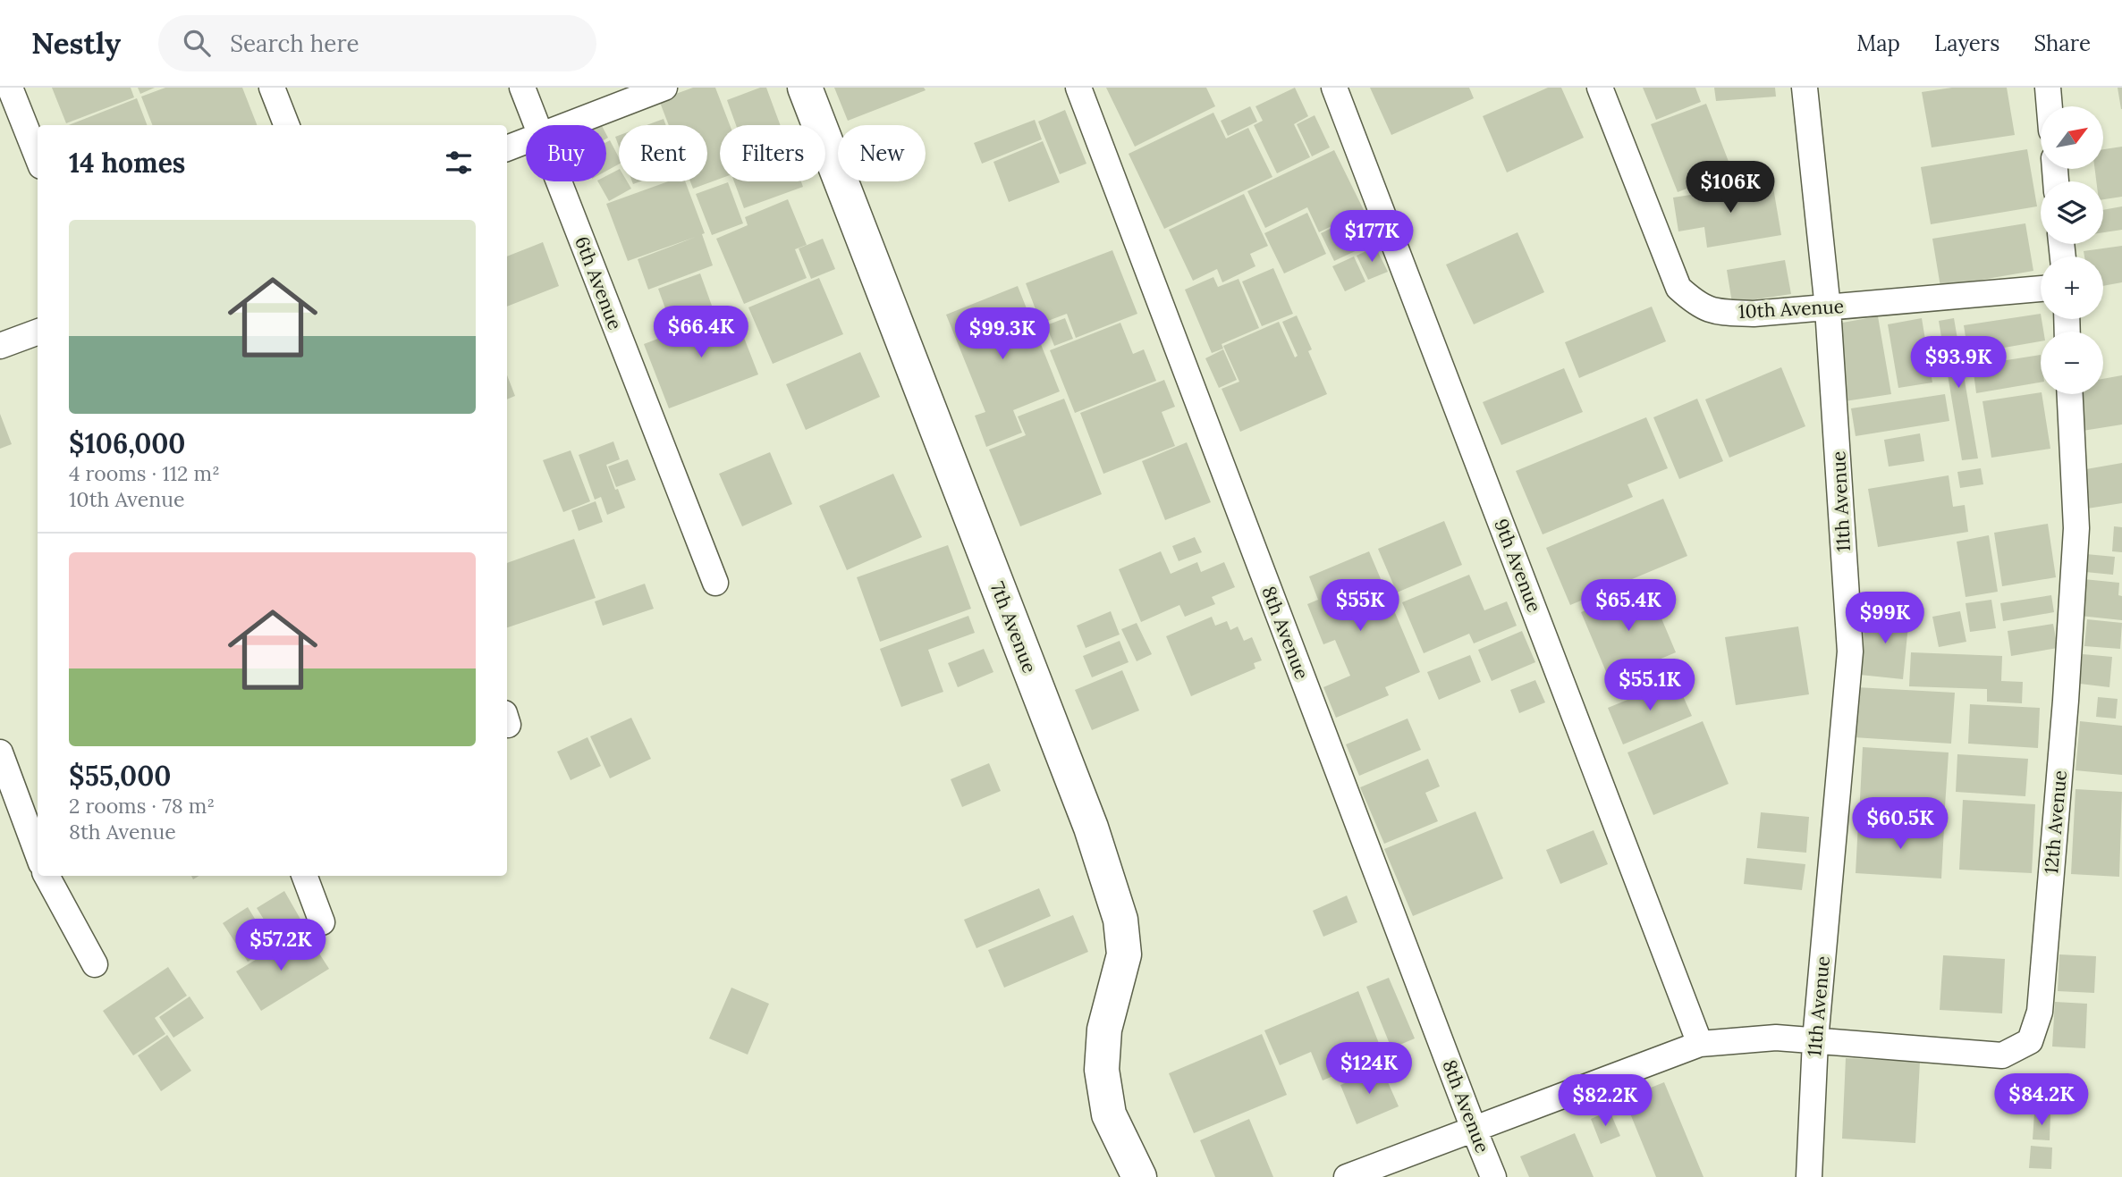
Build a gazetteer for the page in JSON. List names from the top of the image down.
{
  "streets": {
    "street": [
      "6th Avenue",
      "10th Avenue",
      "11th Avenue",
      "9th Avenue",
      "7th Avenue",
      "8th Avenue",
      "12th Avenue"
    ]
  },
  "crossings": [
    ["10th Avenue", "11th Avenue"],
    ["11th Avenue", "12th Avenue"],
    ["9th Avenue", "12th Avenue"],
    ["8th Avenue", "12th Avenue"]
  ],
  "north": "top right",
  "page": {
    "header": "Nestly",
    "search": "Search here",
    "nav": ["Map", "Layers", "Share"],
    "map_buttons": ["+", "−"],
    "chip": [
      "Buy",
      "Rent",
      "Filters",
      "New"
    ],
    "heading": "14 homes",
    "price": [
      "$106K",
      "$177K",
      "$66.4K",
      "$99.3K",
      "$93.9K",
      "$55K",
      "$65.4K",
      "$99K",
      "$55.1K",
      "$60.5K",
      "$57.2K",
      "$124K",
      "$84.2K",
      "$82.2K"
    ],
    "list": [
      {
        "name": "$106,000",
        "note": "4 rooms · 112 m² · 10th Avenue"
      },
      {
        "name": "$55,000",
        "note": "2 rooms · 78 m² · 8th Avenue"
      }
    ]
  }
}
